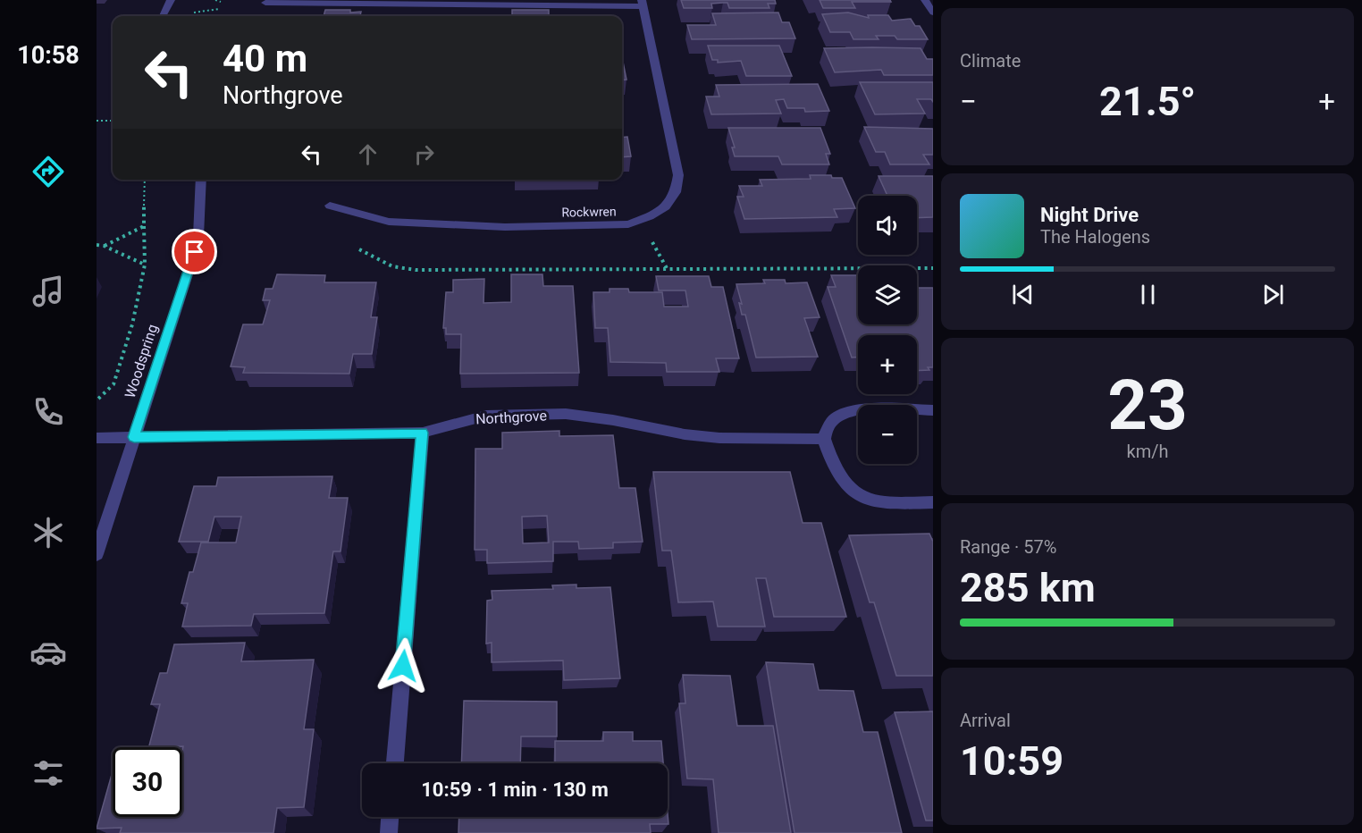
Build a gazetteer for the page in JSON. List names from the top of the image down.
{
  "streets": {
    "street": ["Rockwren", "Woodspring", "Northgrove"]
  },
  "crossings": [
    ["Woodspring", "Northgrove"]
  ],
  "page": {
    "tabs": "10:58",
    "tile": [
      "Climate",
      ["23", "km/h"],
      ["Range · 57%", "285 km"],
      ["Arrival", "10:59"]
    ],
    "turn": ["40 m", "Northgrove"],
    "heat": ["−", "21.5°", "+"],
    "song": ["Night Drive", "The Halogens"],
    "map_buttons": ["+", "−"],
    "limit": "30",
    "trip": "10:59 · 1 min · 130 m"
  }
}
